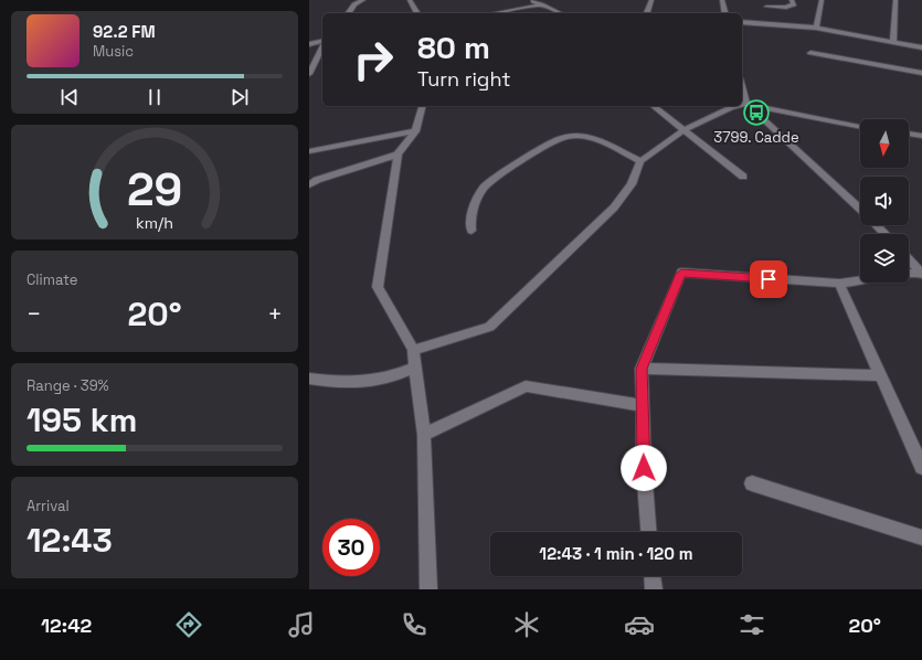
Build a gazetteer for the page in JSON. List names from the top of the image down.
{
  "places": {
    "bus stop": ["3799. Cadde"]
  },
  "north": "bottom",
  "page": {
    "turn": ["80 m", "Turn right"],
    "song": ["92.2 FM", "Music"],
    "tile": [
      "Climate",
      ["Range · 39%", "195 km"],
      ["Arrival", "12:43"]
    ],
    "heat": ["−", "20°", "+"],
    "limit": "30",
    "trip": "12:43 · 1 min · 120 m",
    "tabs": ["12:42", "20°"],
    "gauge": ["29", "km/h"]
  }
}
